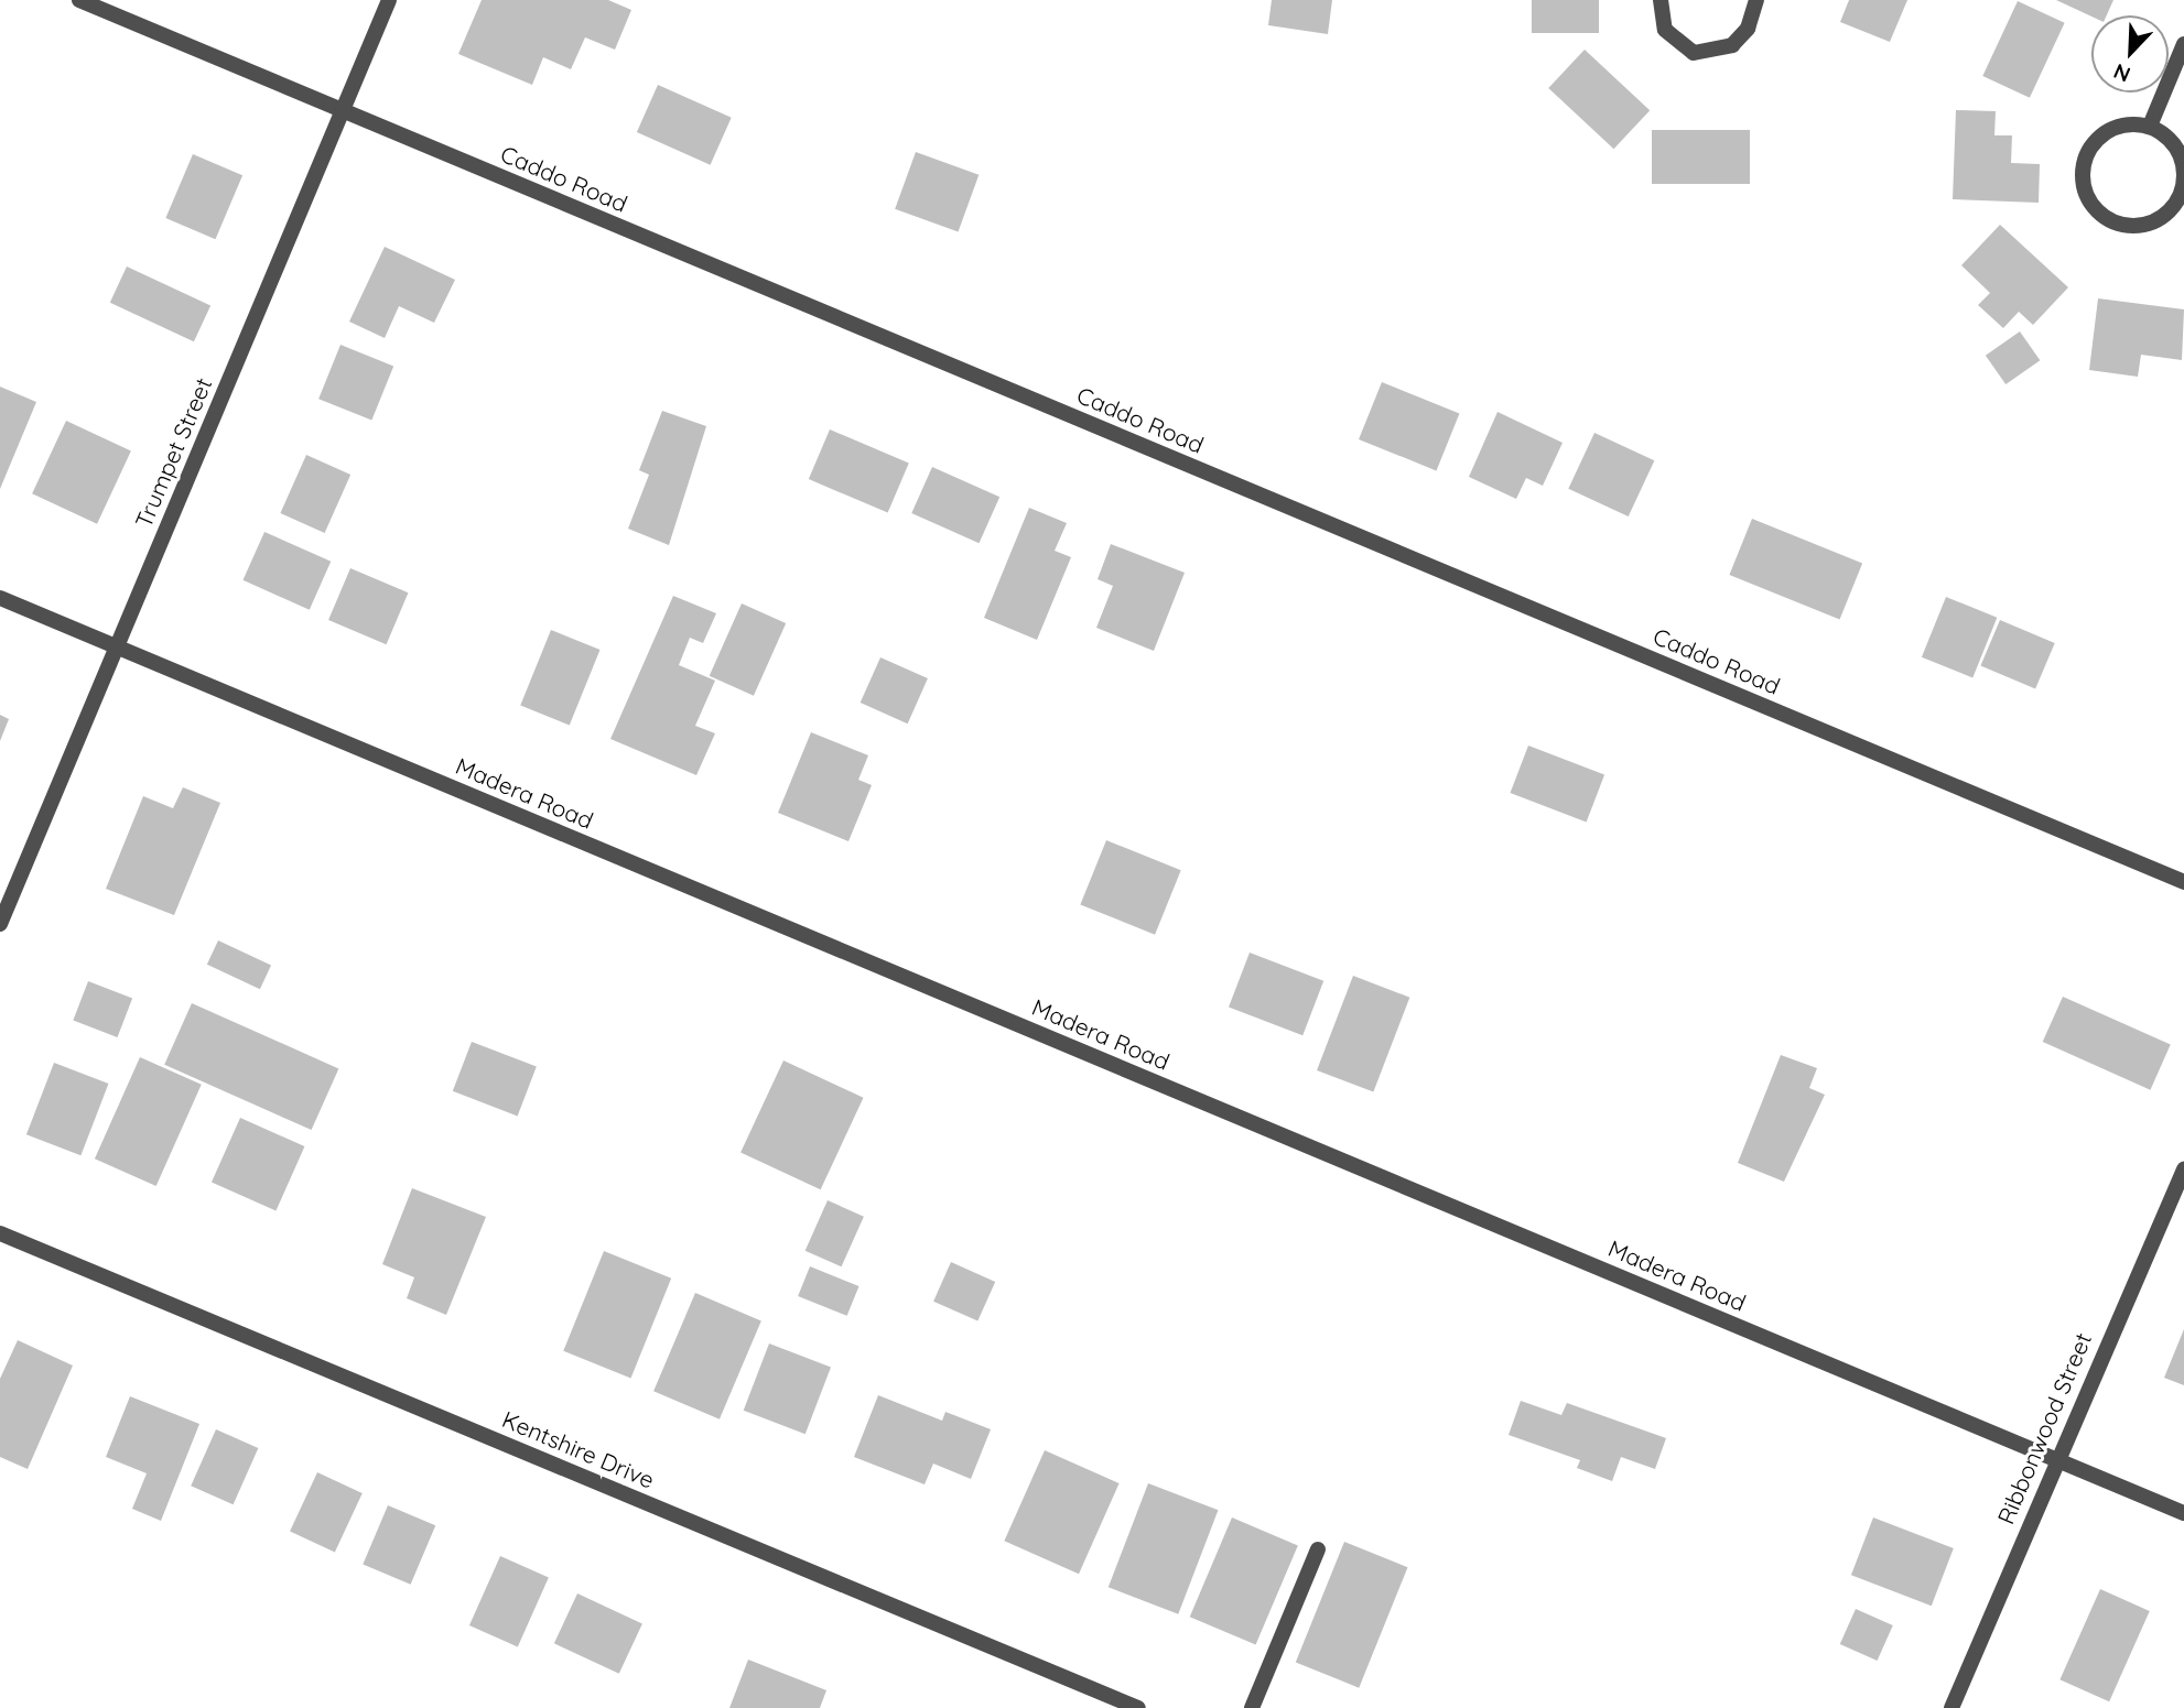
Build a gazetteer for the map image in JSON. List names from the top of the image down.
{
  "streets": {
    "street": [
      "Caddo Road",
      "Trumpet Street",
      "Madera Road",
      "Ribbonwood Street",
      "Kentshire Drive"
    ]
  },
  "crossings": [
    ["Caddo Road", "Trumpet Street"],
    ["Trumpet Street", "Madera Road"],
    ["Madera Road", "Ribbonwood Street"]
  ],
  "north": "bottom left"
}
